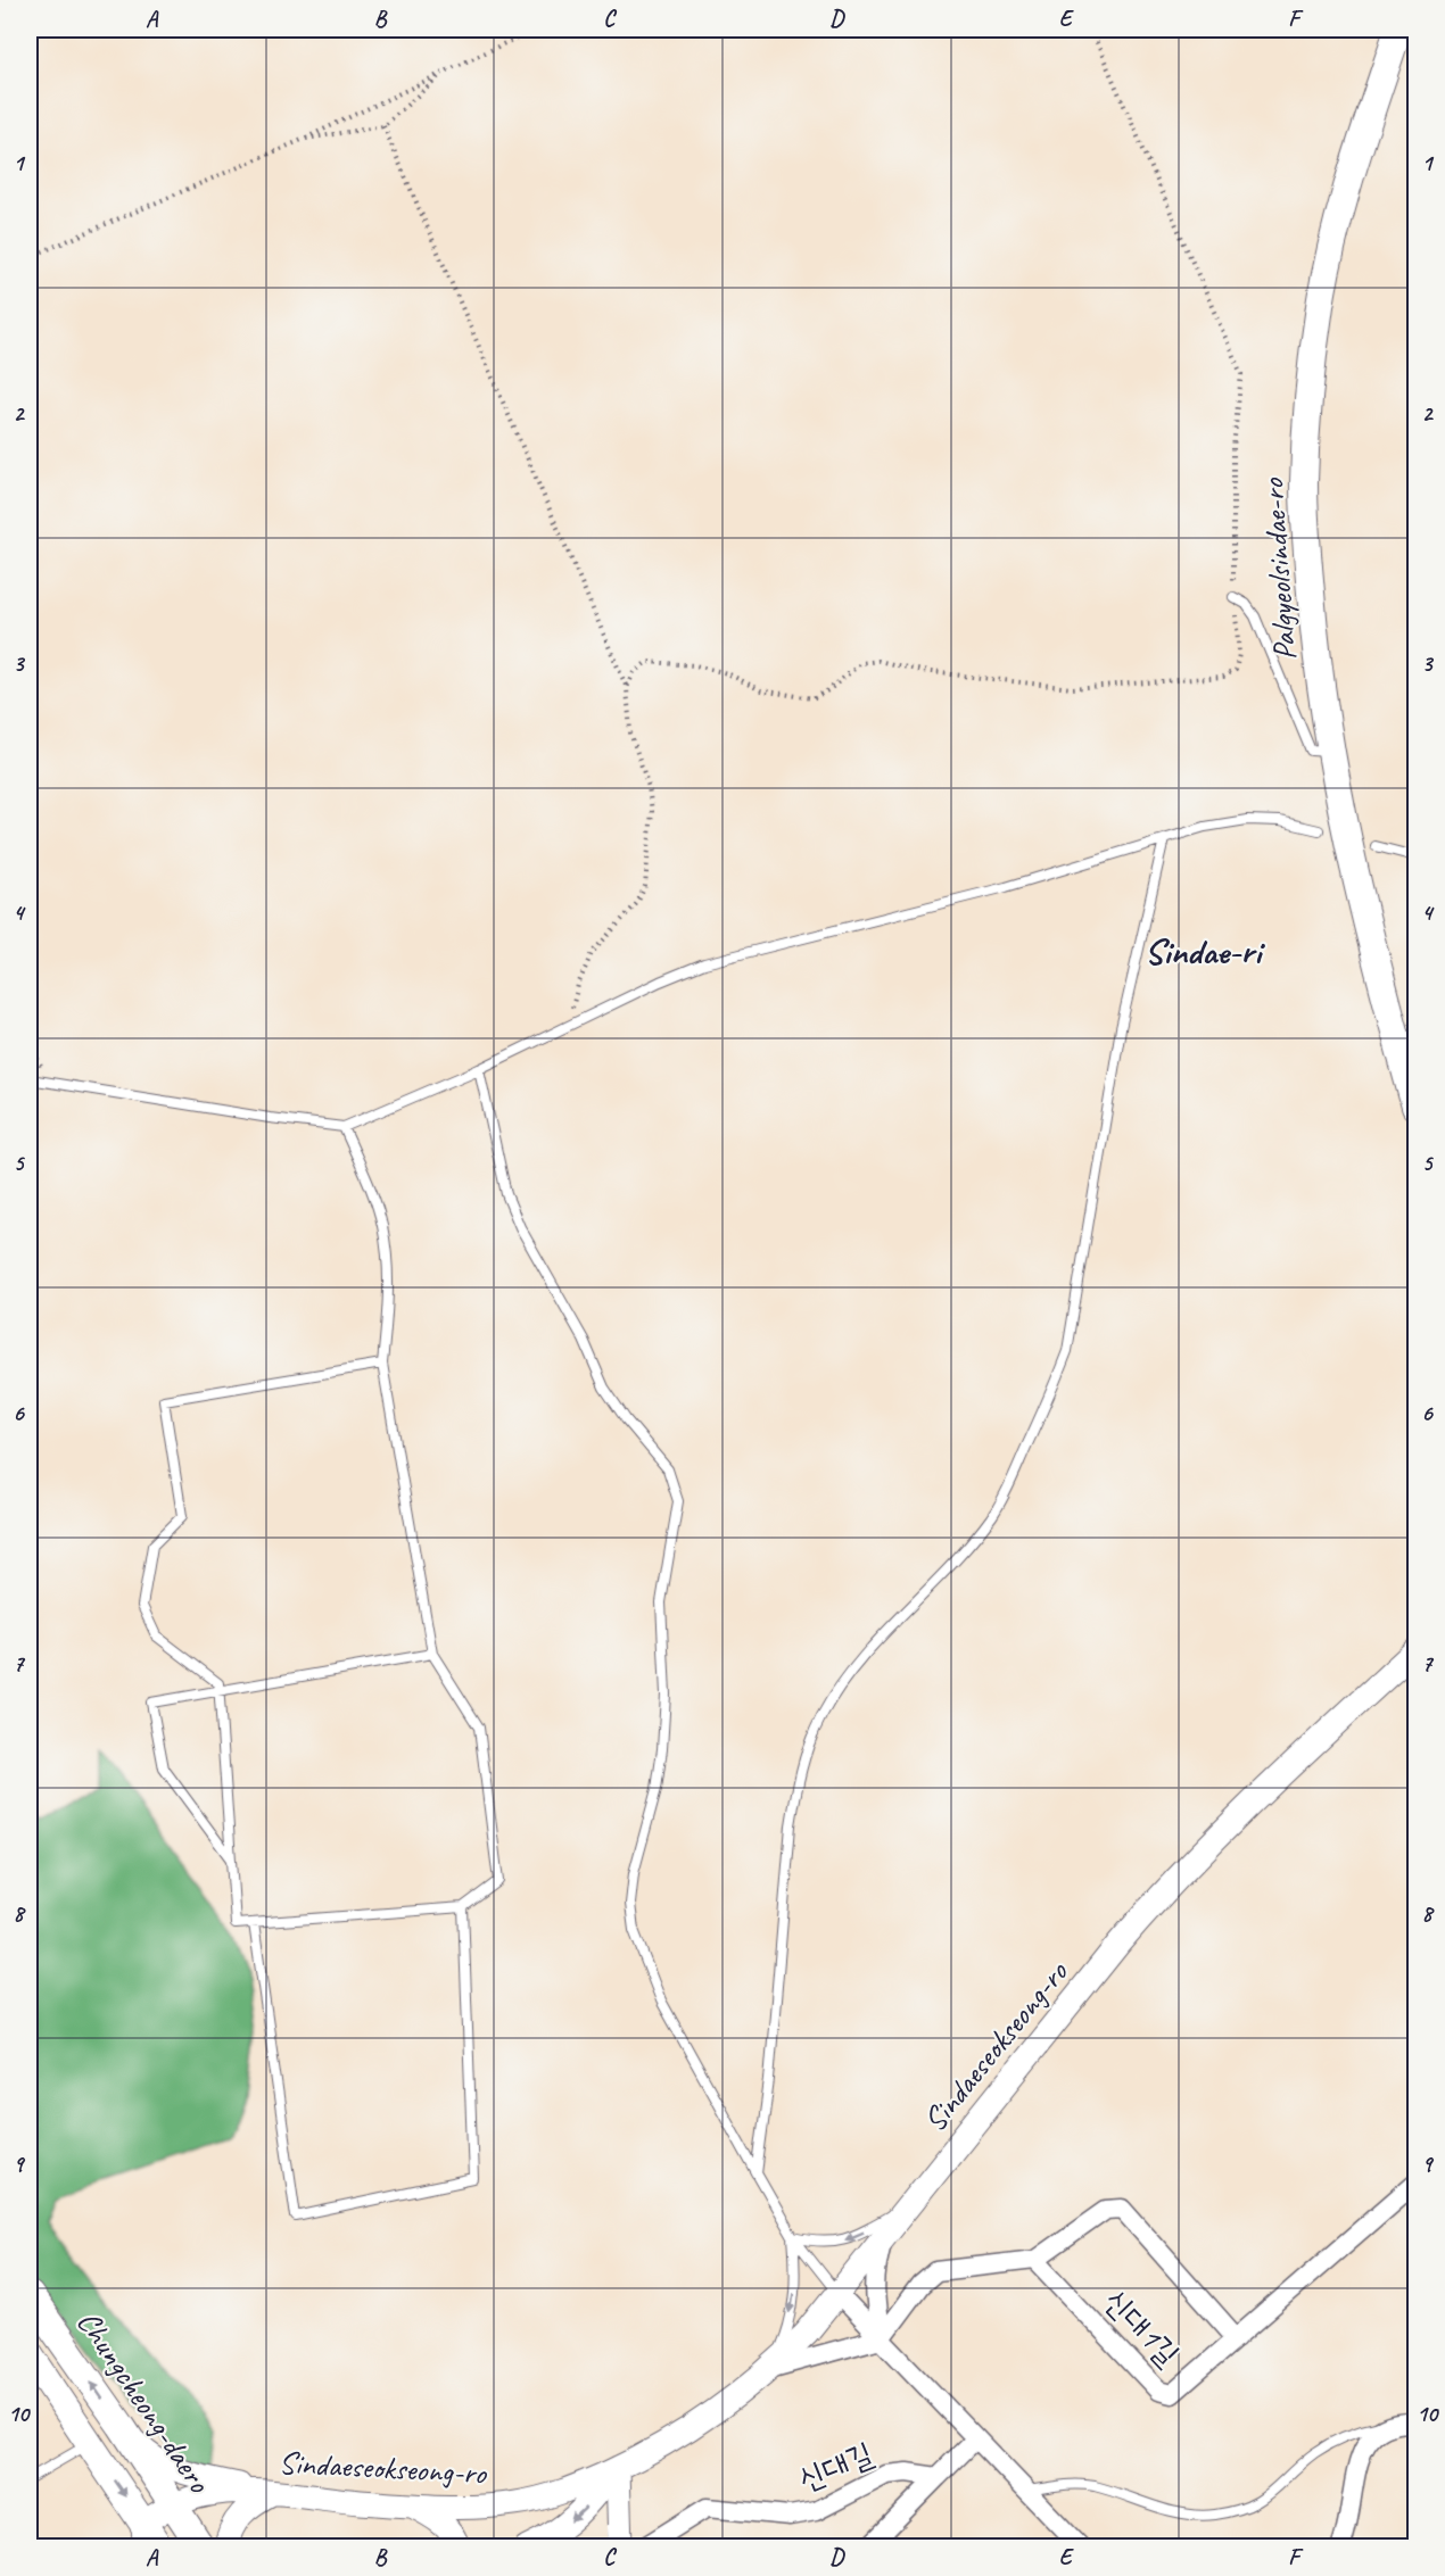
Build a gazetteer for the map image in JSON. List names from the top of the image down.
{
  "streets": {
    "main road": ["Palgyeolsindae-ro", "Chungcheong-daero"],
    "street": ["Sindaeseokseong-ro", "신대1길", "신대길"]
  },
  "crossings": [
    ["Sindaeseokseong-ro", "Chungcheong-daero"]
  ],
  "districts": ["Sindae-ri"],
  "grid": {
    "columns": [
      "A",
      "B",
      "C",
      "D",
      "E",
      "F"
    ],
    "rows": [
      "1",
      "2",
      "3",
      "4",
      "5",
      "6",
      "7",
      "8",
      "9",
      "10"
    ]
  }
}
